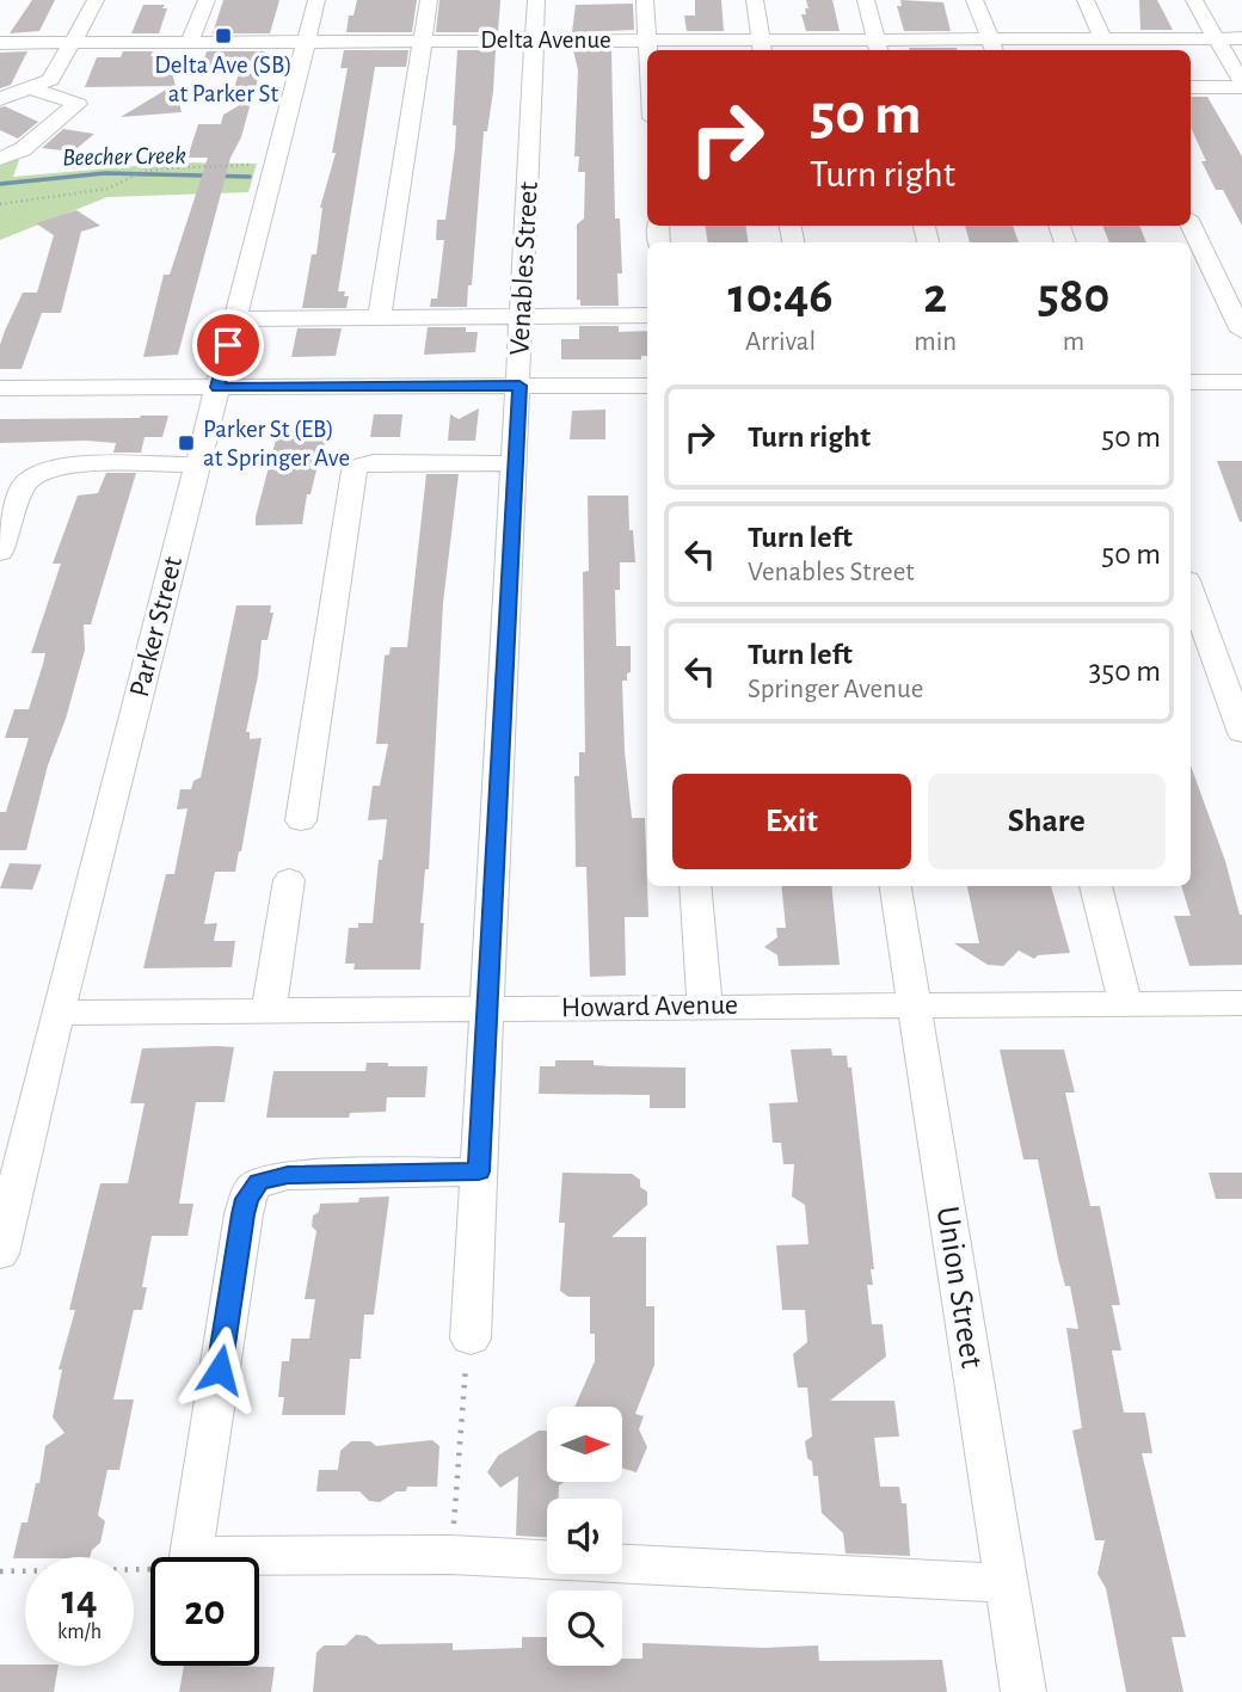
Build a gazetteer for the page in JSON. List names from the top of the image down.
{
  "streets": {
    "street": [
      "Delta Avenue",
      "Venables Street",
      "Parker Street",
      "Howard Avenue",
      "Union Street"
    ]
  },
  "crossings": [
    ["Delta Avenue", "Venables Street"],
    ["Delta Avenue", "Parker Street"],
    ["Venables Street", "Howard Avenue"],
    ["Parker Street", "Howard Avenue"],
    ["Howard Avenue", "Union Street"]
  ],
  "water": ["Beecher Creek"],
  "places": {
    "transit": ["Delta Ave (SB) at Parker St", "Parker St (EB) at Springer Ave"]
  },
  "north": "right",
  "page": {
    "turn": ["50 m", "Turn right"],
    "eta": [
      "10:46",
      "Arrival",
      "2",
      "min",
      "580",
      "m"
    ],
    "list": [
      {
        "name": "Turn right",
        "value": "50 m"
      },
      {
        "name": "Turn left",
        "note": "Venables Street",
        "value": "50 m"
      },
      {
        "name": "Turn left",
        "note": "Springer Avenue",
        "value": "350 m"
      }
    ],
    "buttons": ["Exit", "Share"],
    "speed": "14 km/h",
    "limit": "20"
  }
}
